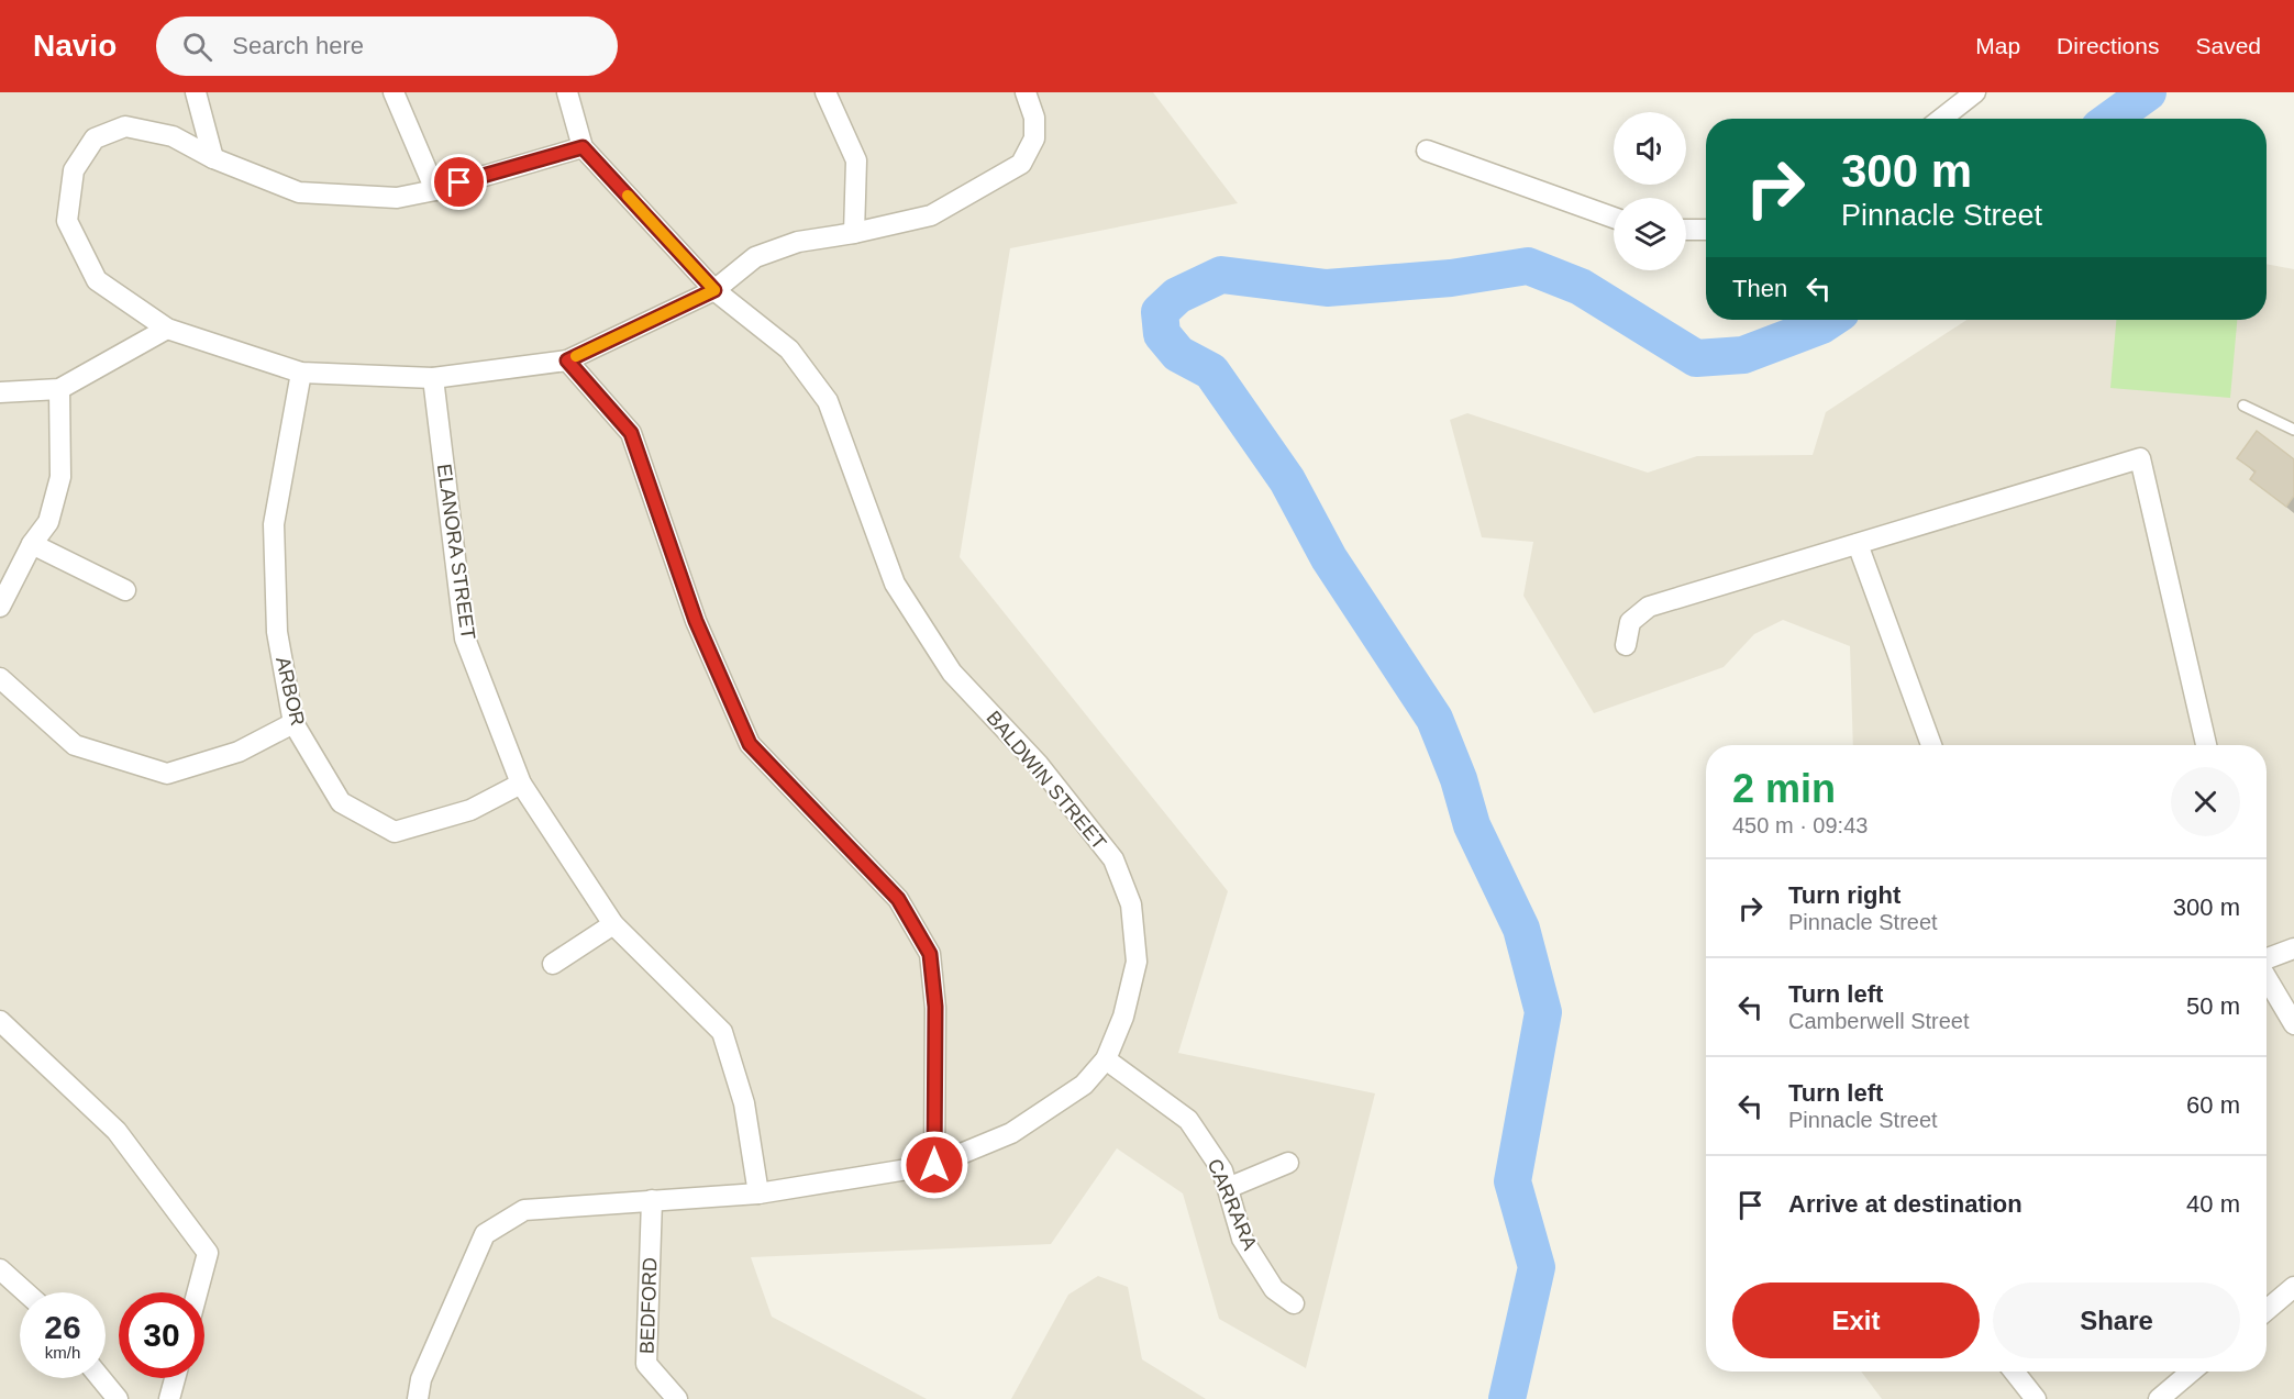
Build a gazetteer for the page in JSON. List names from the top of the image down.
{
  "streets": {
    "street": [
      "ELANORA STREET",
      "ARBOR",
      "BALDWIN STREET",
      "CARRARA",
      "BEDFORD"
    ]
  },
  "crossings": [
    ["ELANORA STREET", "ARBOR"],
    ["ELANORA STREET", "BALDWIN STREET"],
    ["BALDWIN STREET", "CARRARA"],
    ["BALDWIN STREET", "BEDFORD"]
  ],
  "page": {
    "header": "Navio",
    "search": "Search here",
    "nav": ["Map", "Directions", "Saved"],
    "turn": ["300 m", "Pinnacle Street"],
    "then": "Then",
    "heading": ["2 min", "450 m · 09:43"],
    "list": [
      {
        "name": "Turn right",
        "note": "Pinnacle Street",
        "value": "300 m"
      },
      {
        "name": "Turn left",
        "note": "Camberwell Street",
        "value": "50 m"
      },
      {
        "name": "Turn left",
        "note": "Pinnacle Street",
        "value": "60 m"
      },
      {
        "name": "Arrive at destination",
        "value": "40 m"
      }
    ],
    "buttons": ["Exit", "Share"],
    "speed": "26 km/h",
    "limit": "30"
  }
}
